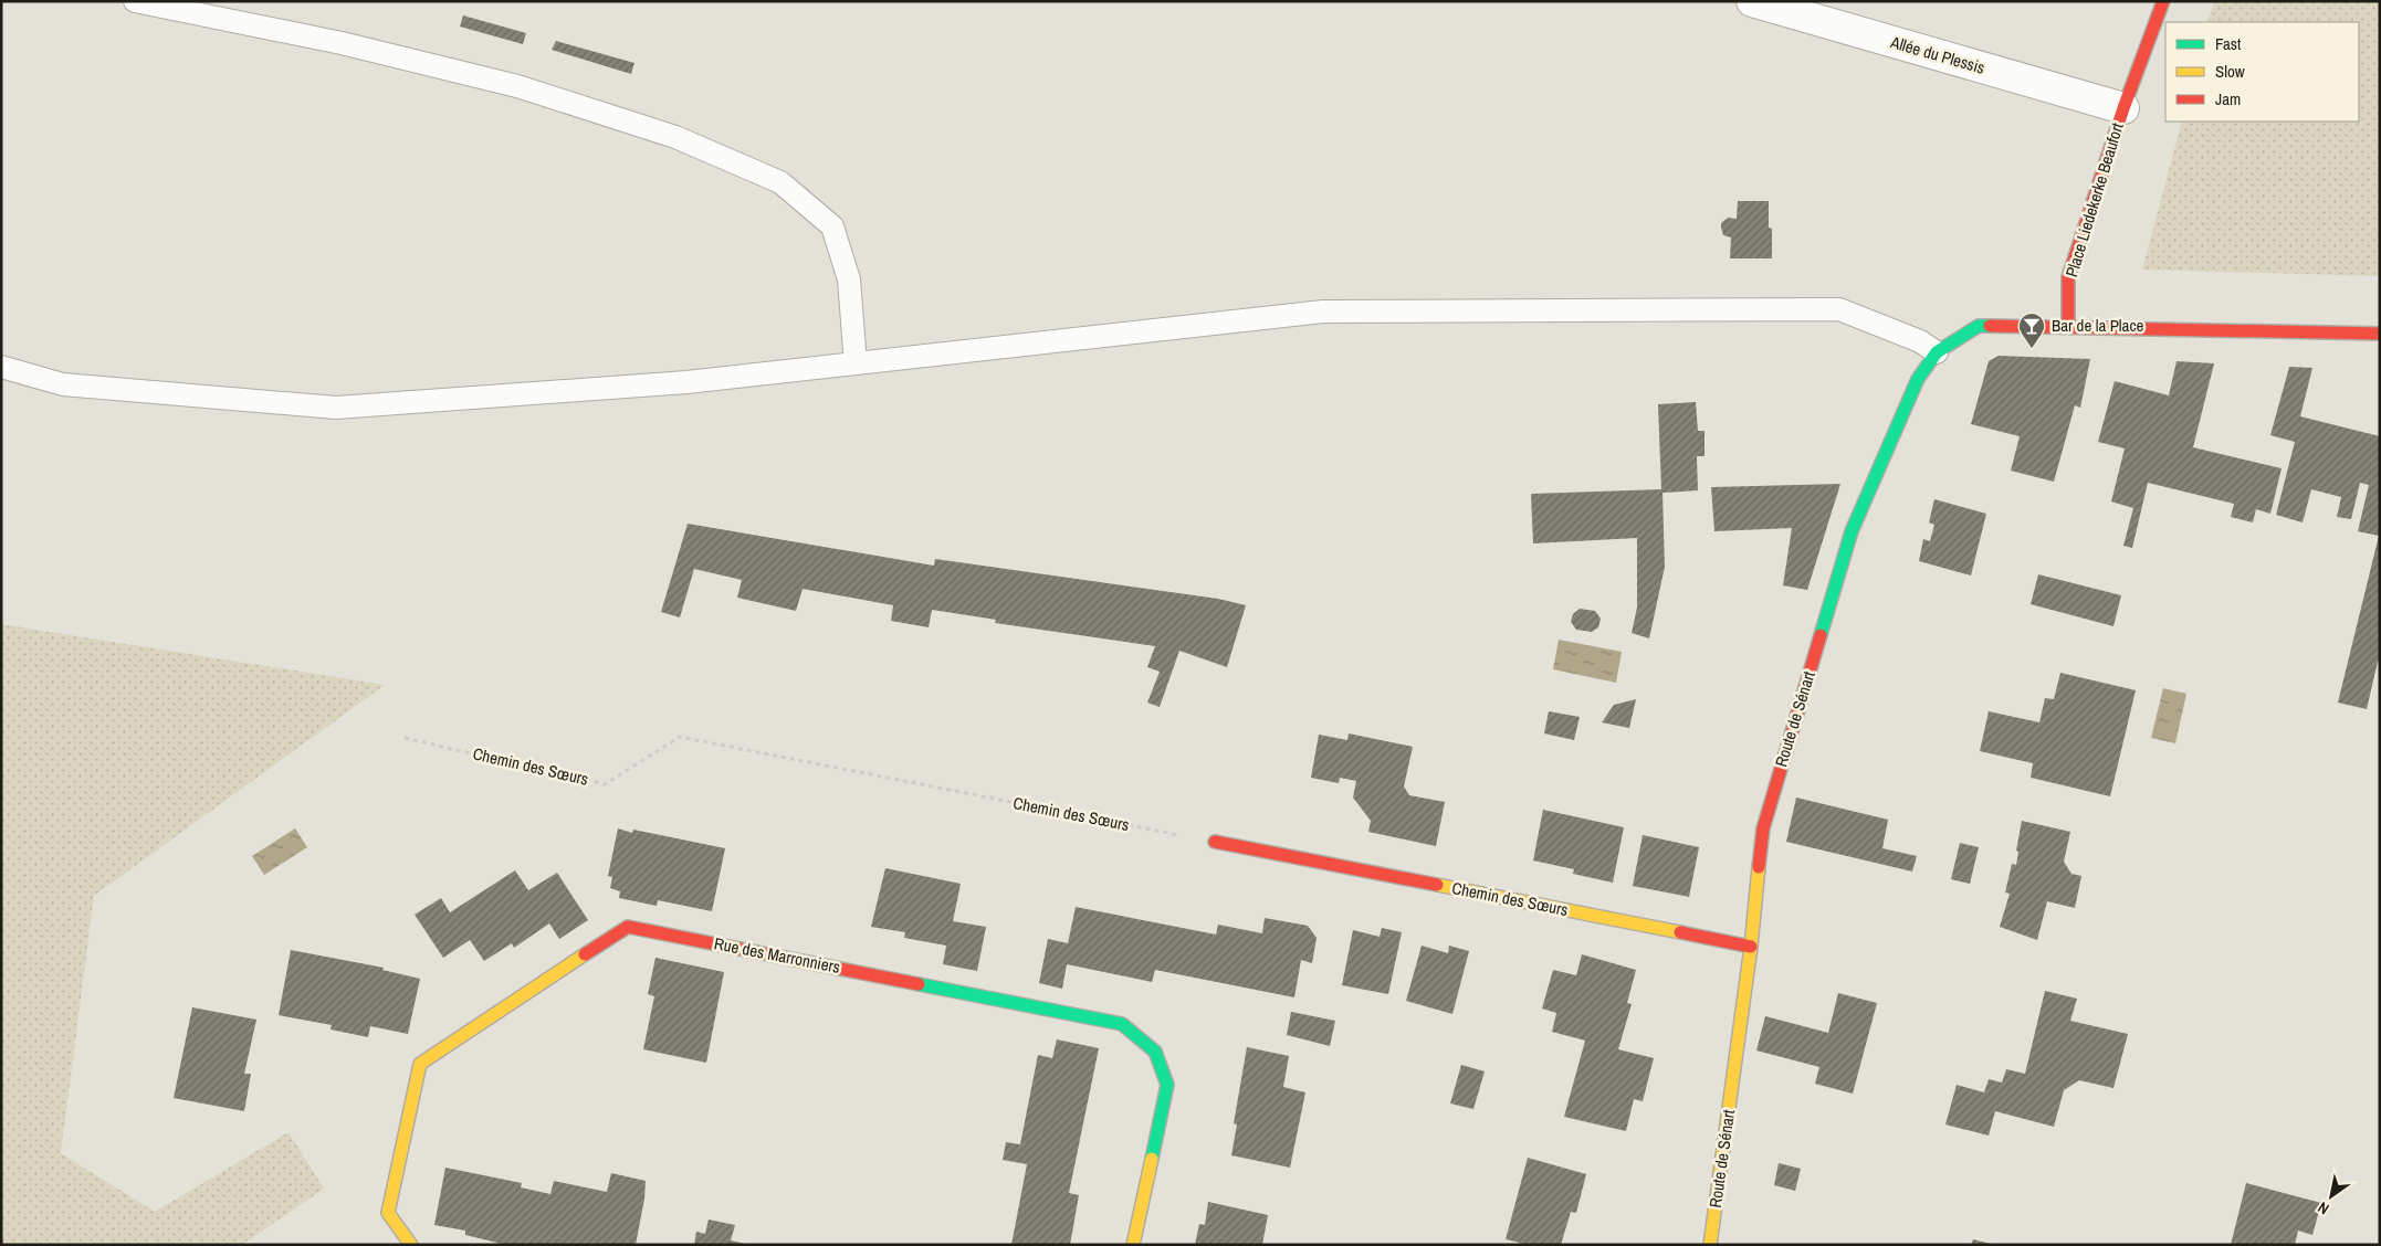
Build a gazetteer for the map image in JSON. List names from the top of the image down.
{
  "streets": {
    "street": [
      "Allée du Plessis",
      "Place Liedekerke Beaufort",
      "Route de Sénart",
      "Chemin des Sœurs",
      "Rue des Marronniers"
    ]
  },
  "crossings": [
    ["Allée du Plessis", "Place Liedekerke Beaufort"],
    ["Place Liedekerke Beaufort", "Route de Sénart"],
    ["Route de Sénart", "Chemin des Sœurs"]
  ],
  "places": {
    "bar": ["Bar de la Place"]
  },
  "legend": ["Fast", "Slow", "Jam"],
  "north": "bottom left"
}
